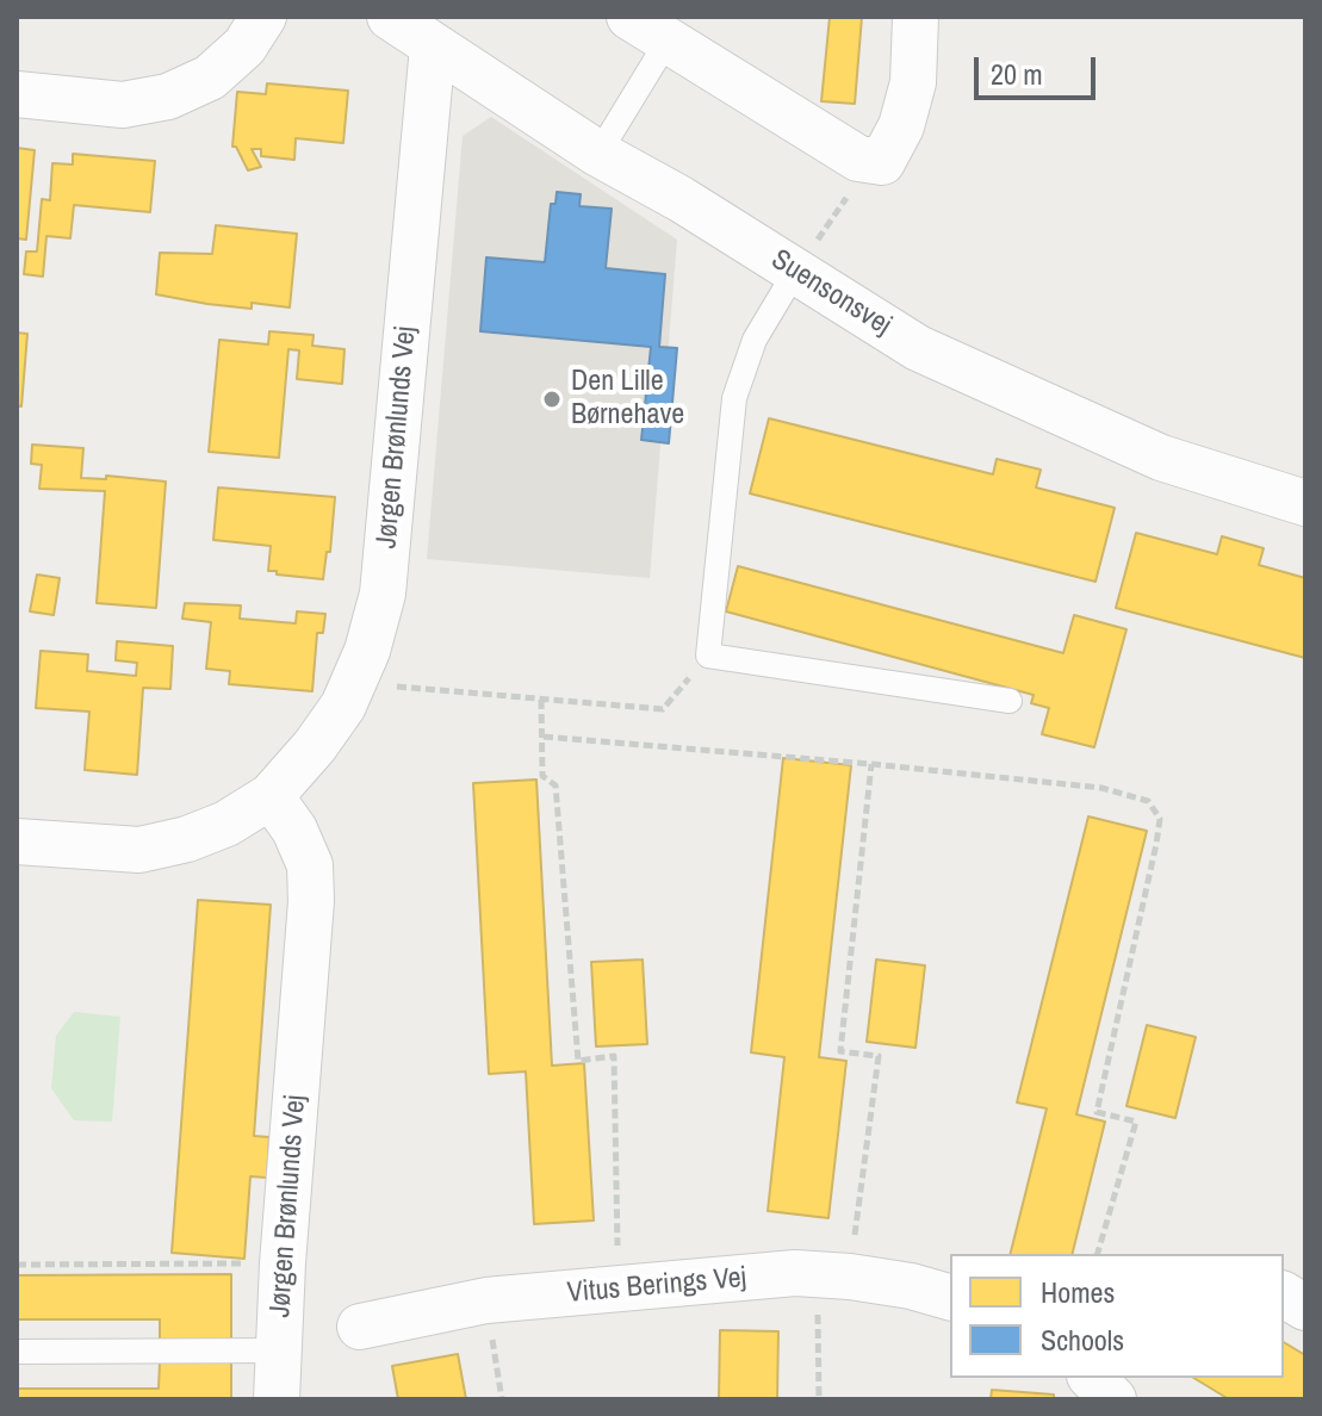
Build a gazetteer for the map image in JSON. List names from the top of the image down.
{
  "streets": {
    "street": ["Suensonsvej", "Jørgen Brønlunds Vej", "Vitus Berings Vej"]
  },
  "crossings": [
    ["Suensonsvej", "Jørgen Brønlunds Vej"]
  ],
  "places": ["Den Lille Børnehave"],
  "legend": ["Homes", "Schools"],
  "scale_bar": "20 m"
}
